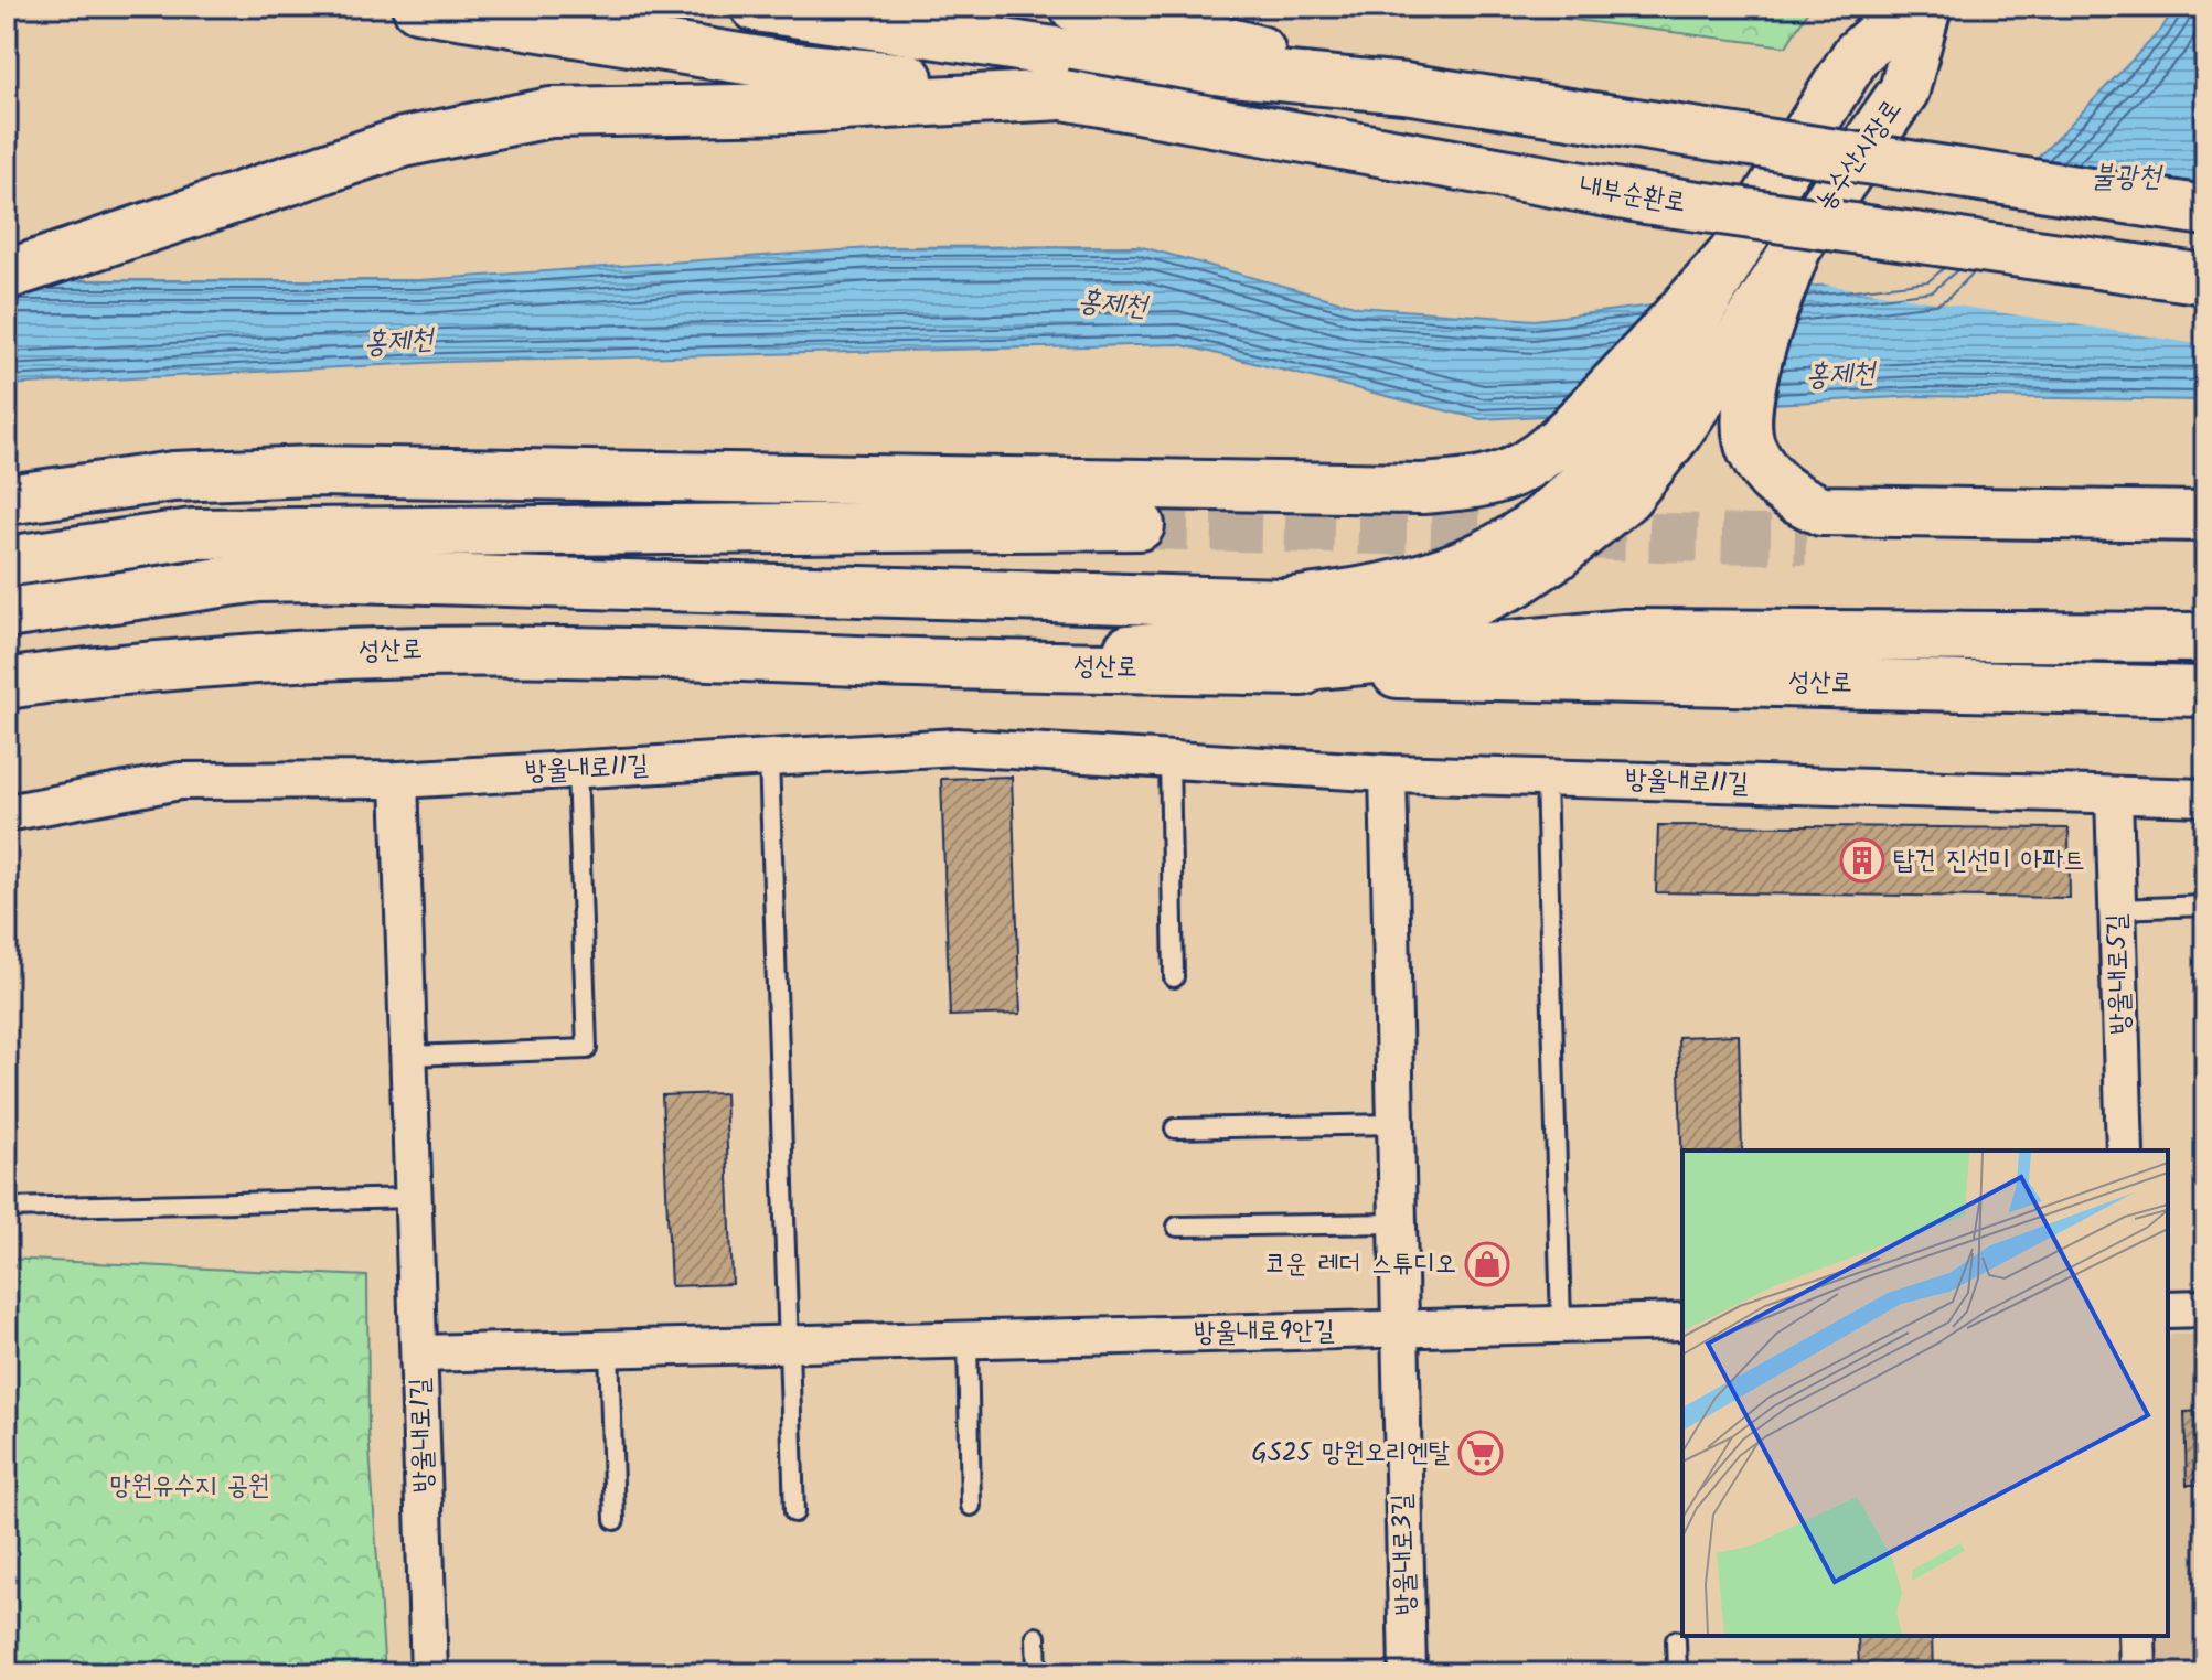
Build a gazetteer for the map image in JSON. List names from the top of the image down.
{
  "streets": {
    "main road": ["농수산시장로", "내부순환로", "성산로"],
    "street": [
      "방울내로11길",
      "방울내로5길",
      "방울내로9안길",
      "방울내로1길",
      "방울내로3길"
    ]
  },
  "crossings": [
    ["방울내로11길", "방울내로5길"],
    ["방울내로11길", "방울내로1길"],
    ["방울내로11길", "방울내로3길"],
    ["방울내로9안길", "방울내로1길"],
    ["방울내로9안길", "방울내로3길"]
  ],
  "water": ["불광천", "홍제천"],
  "parks": ["망원유수지 공원"],
  "places": {
    "building": ["탑건 진선미 아파트"],
    "shop": ["코운 레더 스튜디오"],
    "supermarket": ["GS25 망원오리엔탈"]
  }
}
